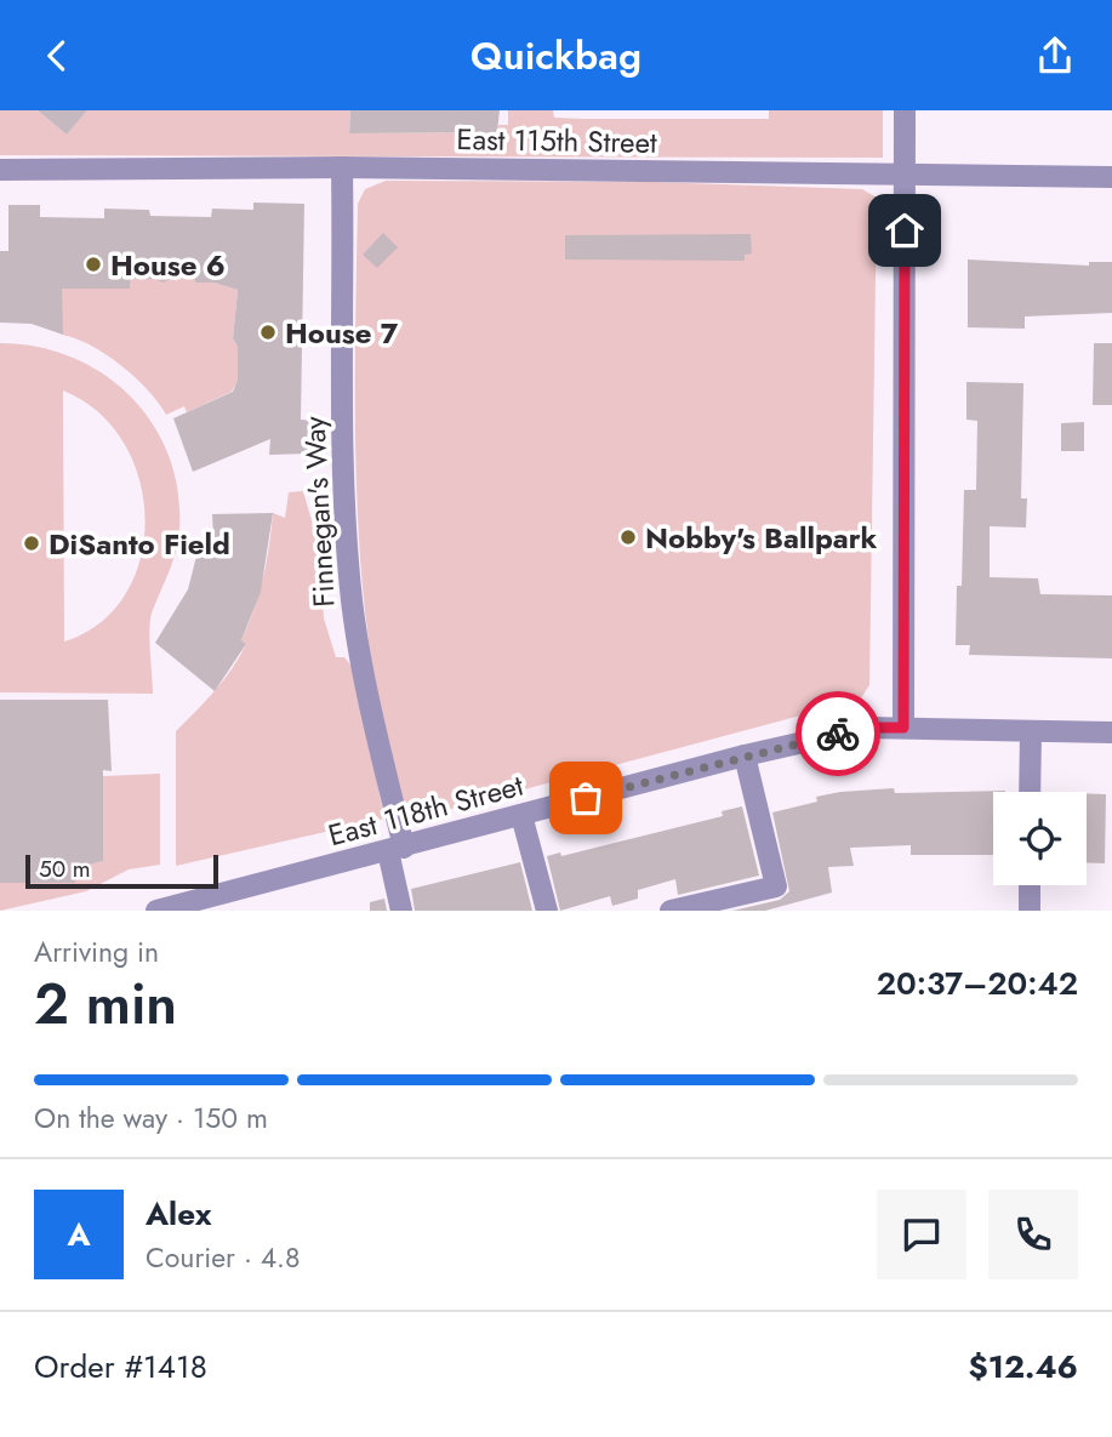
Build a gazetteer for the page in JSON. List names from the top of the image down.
{
  "streets": {
    "street": ["East 115th Street", "Finnegan's Way", "East 118th Street"]
  },
  "crossings": [
    ["East 115th Street", "Finnegan's Way"],
    ["Finnegan's Way", "East 118th Street"]
  ],
  "places": [
    "House 6",
    "House 7",
    "Nobby's Ballpark",
    "DiSanto Field"
  ],
  "scale_bar": "50 m",
  "page": {
    "header": "Quickbag",
    "scale": "50 m",
    "heading": ["2 min", "Arriving in", "20:37–20:42"],
    "panel": [
      "Alex",
      "Courier · 4.8",
      "Order #1418",
      "$12.46"
    ],
    "bar": "On the way · 150 m",
    "round": "A"
  }
}
